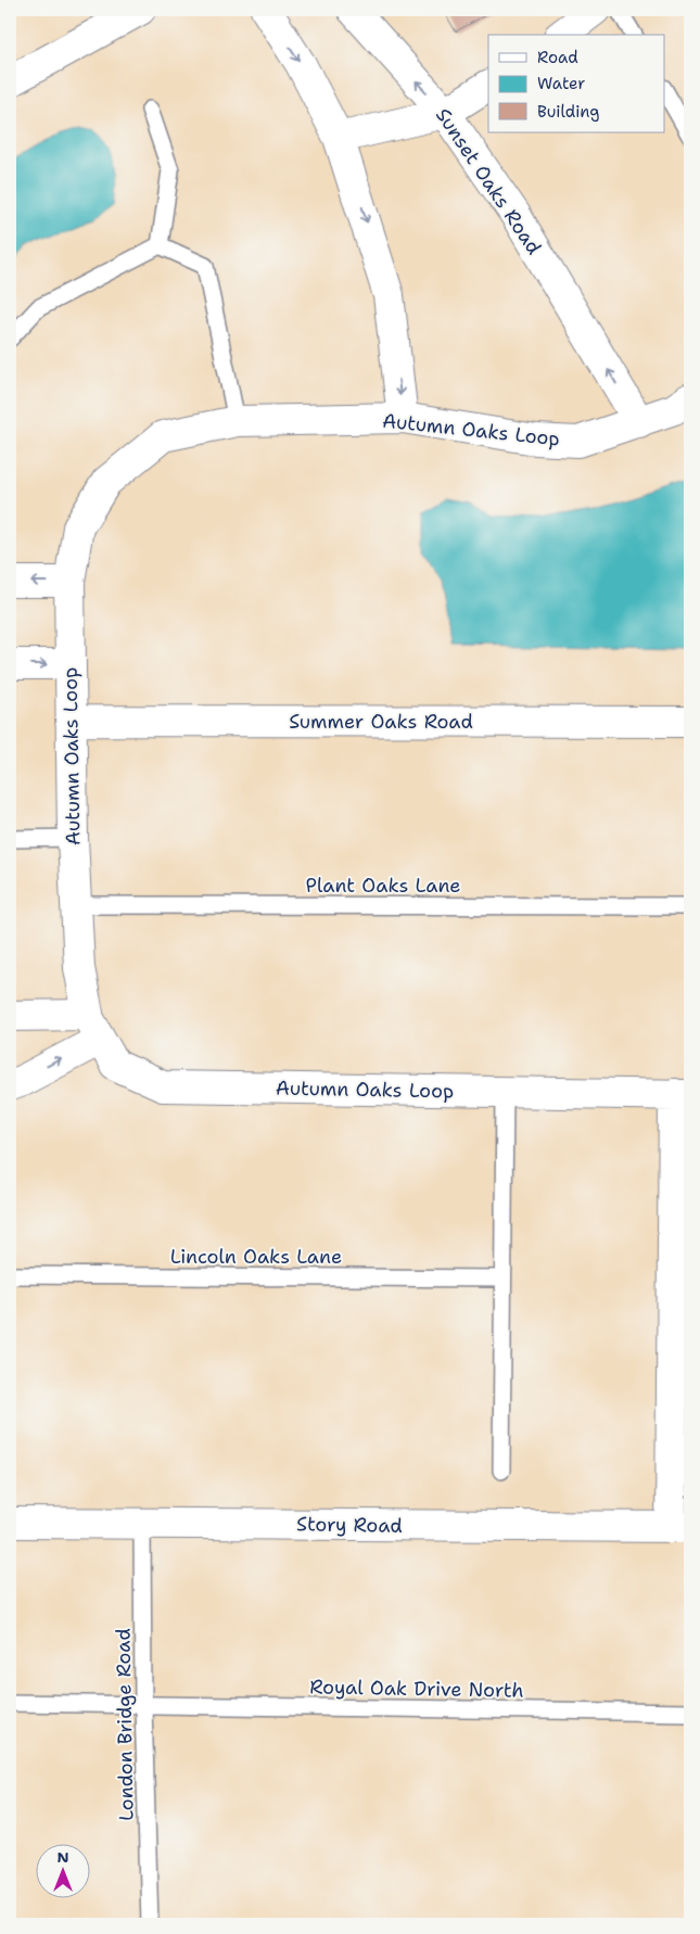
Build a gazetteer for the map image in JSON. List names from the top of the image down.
{
  "streets": {
    "street": [
      "Sunset Oaks Road",
      "Autumn Oaks Loop",
      "Summer Oaks Road",
      "Story Road"
    ],
    "lane": [
      "Plant Oaks Lane",
      "Lincoln Oaks Lane",
      "Royal Oak Drive North",
      "London Bridge Road"
    ]
  },
  "crossings": [
    ["Sunset Oaks Road", "Autumn Oaks Loop"],
    ["Autumn Oaks Loop", "Summer Oaks Road"],
    ["Autumn Oaks Loop", "Plant Oaks Lane"],
    ["Story Road", "London Bridge Road"],
    ["Royal Oak Drive North", "London Bridge Road"]
  ],
  "legend": ["Road", "Water", "Building"],
  "north": "top"
}
